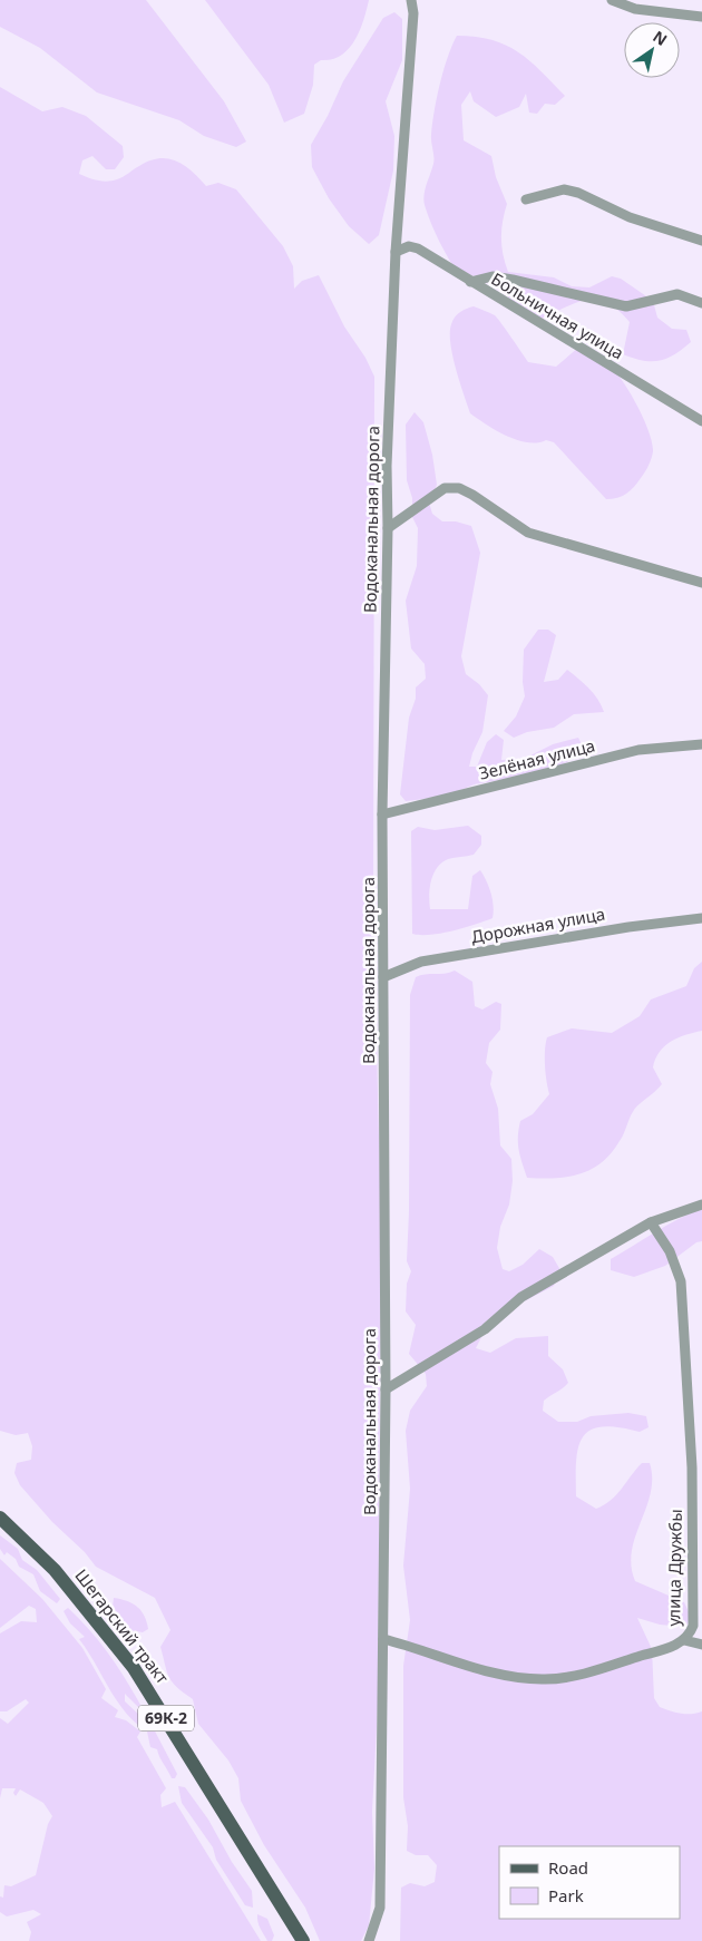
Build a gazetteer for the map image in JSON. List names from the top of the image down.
{
  "streets": {
    "main road": ["Шегарский тракт", "69К-2"],
    "street": [
      "Больничная улица",
      "Водоканальная дорога",
      "Зелёная улица",
      "Дорожная улица",
      "улица Дружбы"
    ]
  },
  "crossings": [
    ["Больничная улица", "Водоканальная дорога"],
    ["Водоканальная дорога", "Зелёная улица"],
    ["Водоканальная дорога", "Дорожная улица"],
    ["Водоканальная дорога", "улица Дружбы"]
  ],
  "legend": ["Road", "Park"],
  "north": "top right"
}
